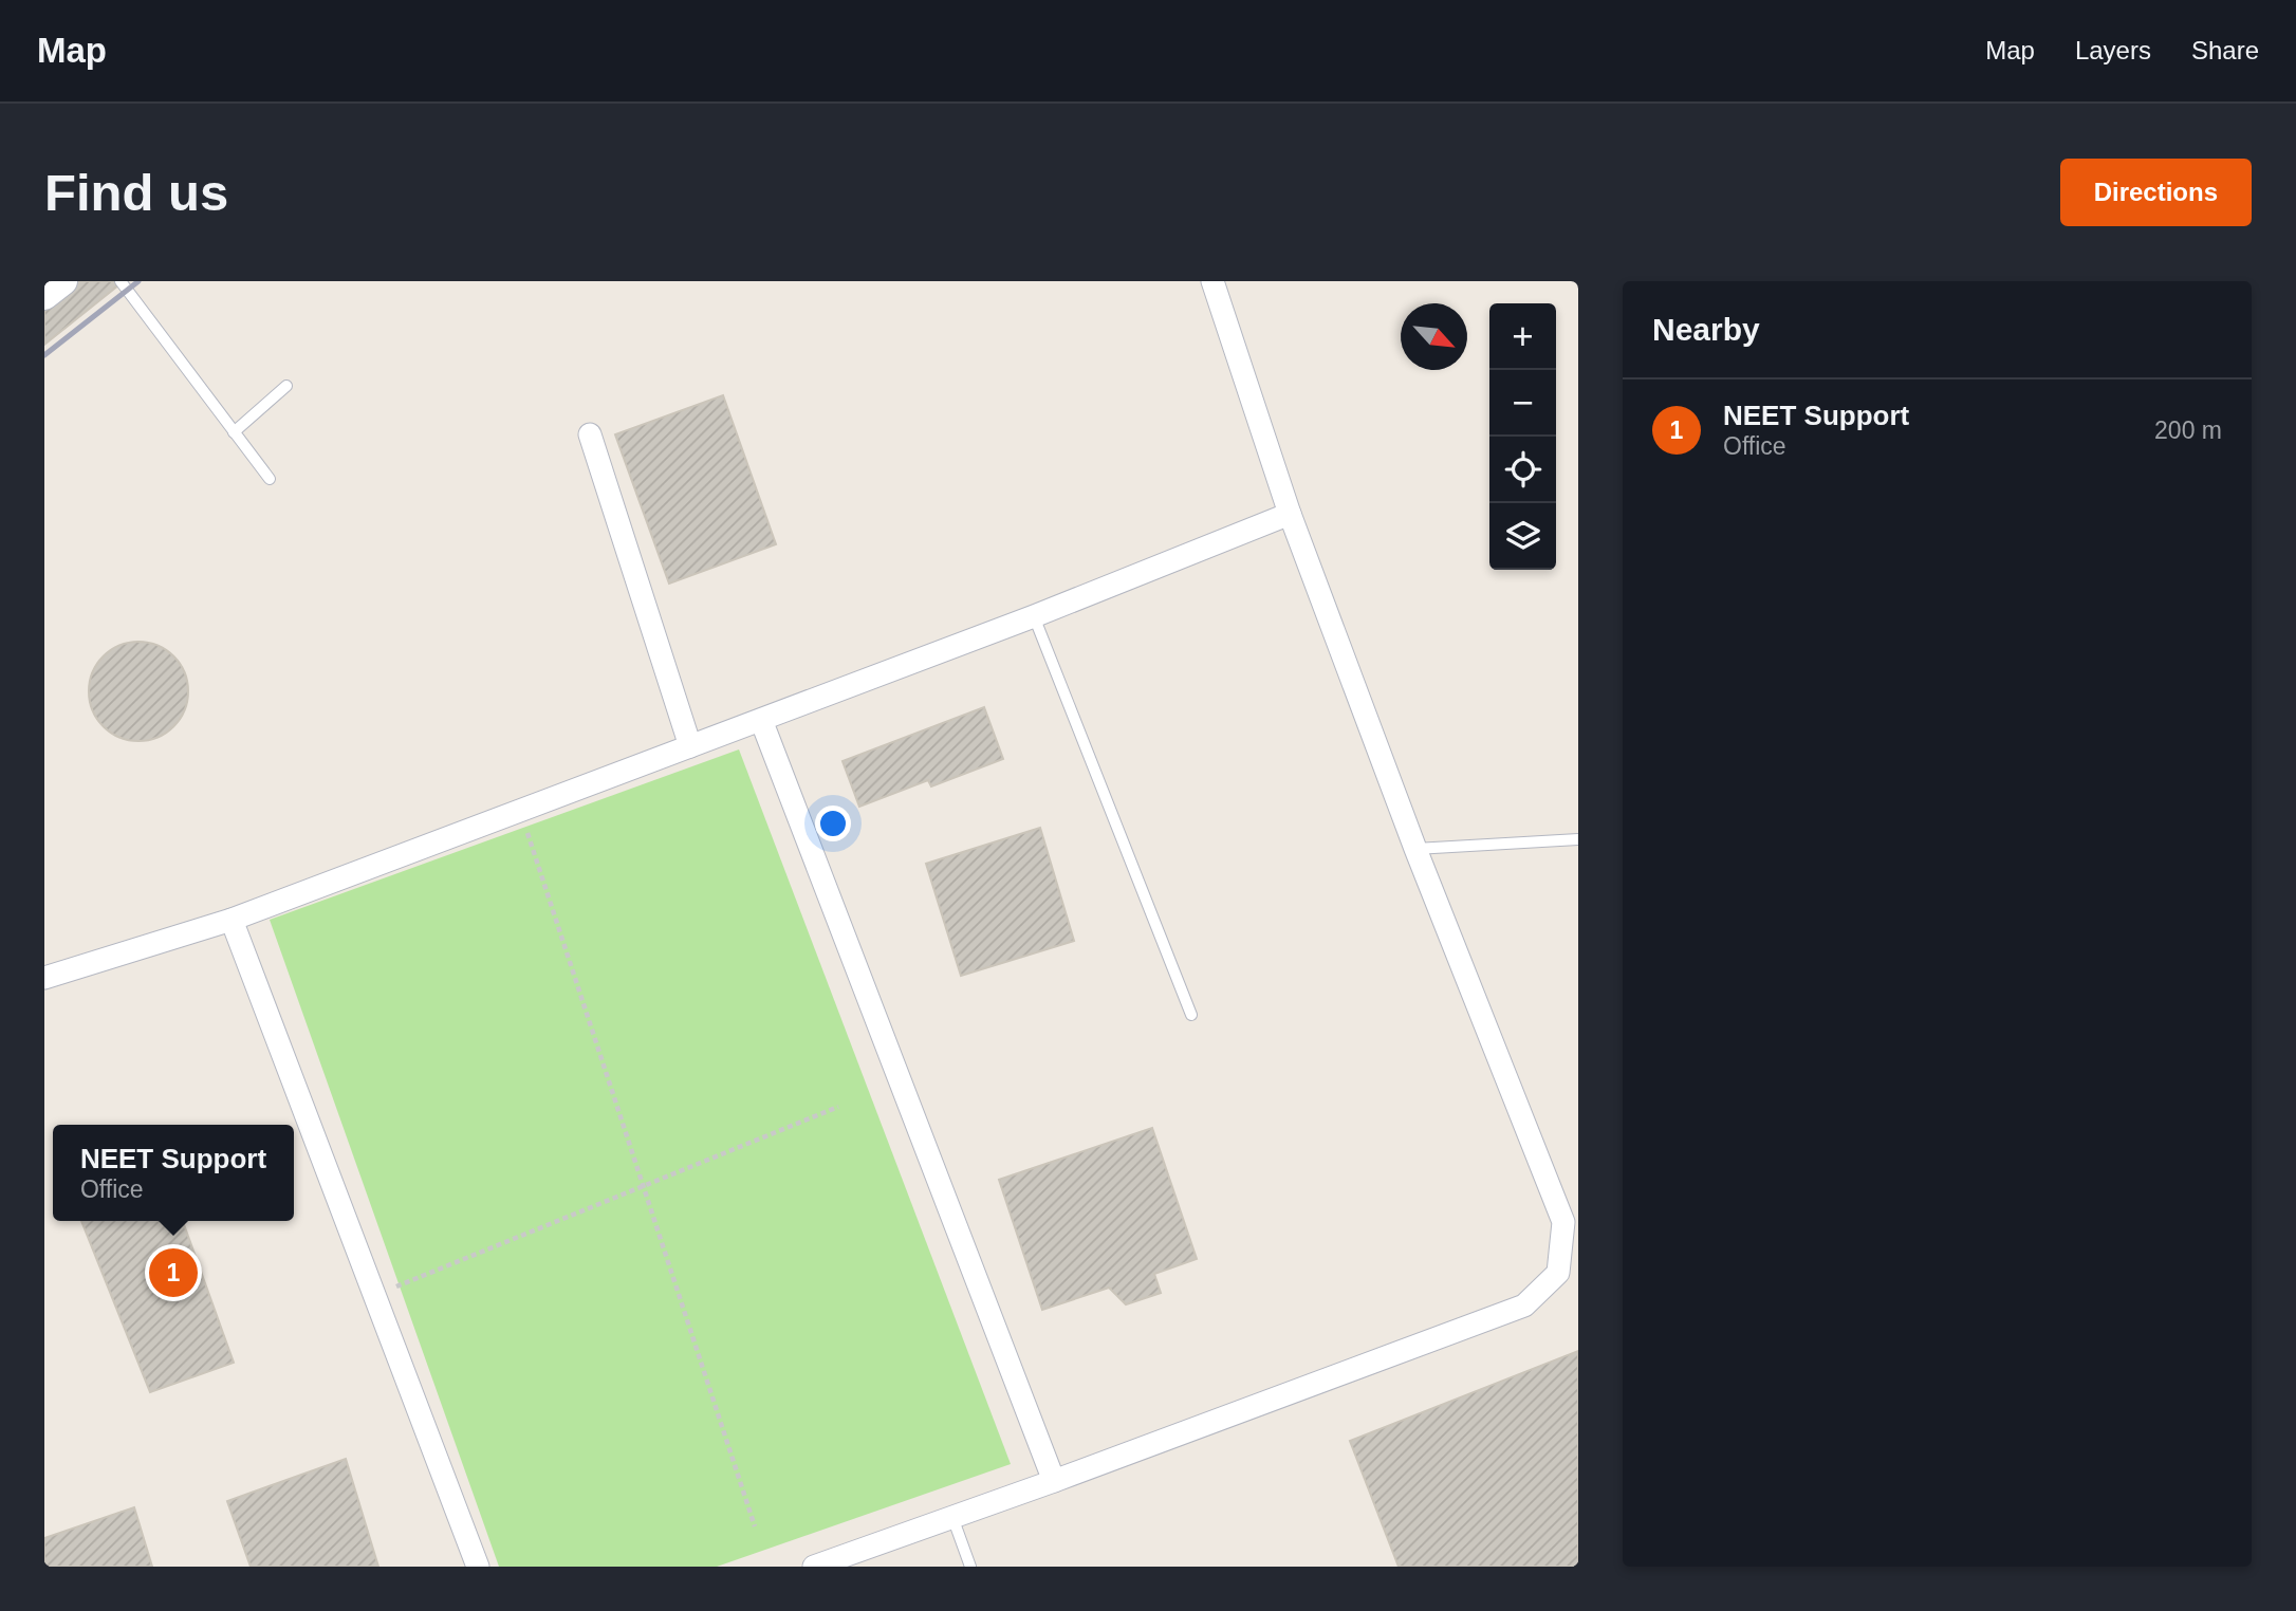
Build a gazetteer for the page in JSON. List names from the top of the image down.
{
  "north": "bottom right",
  "page": {
    "header": "Map",
    "nav": ["Map", "Layers", "Share"],
    "buttons": "Directions",
    "title": "Find us",
    "heading": "Nearby",
    "map_buttons": ["+", "−"],
    "list": [
      {
        "mark": "1",
        "name": "NEET Support",
        "note": "Office",
        "value": "200 m"
      }
    ],
    "popup": ["NEET Support", "Office"],
    "pins": "1"
  }
}
